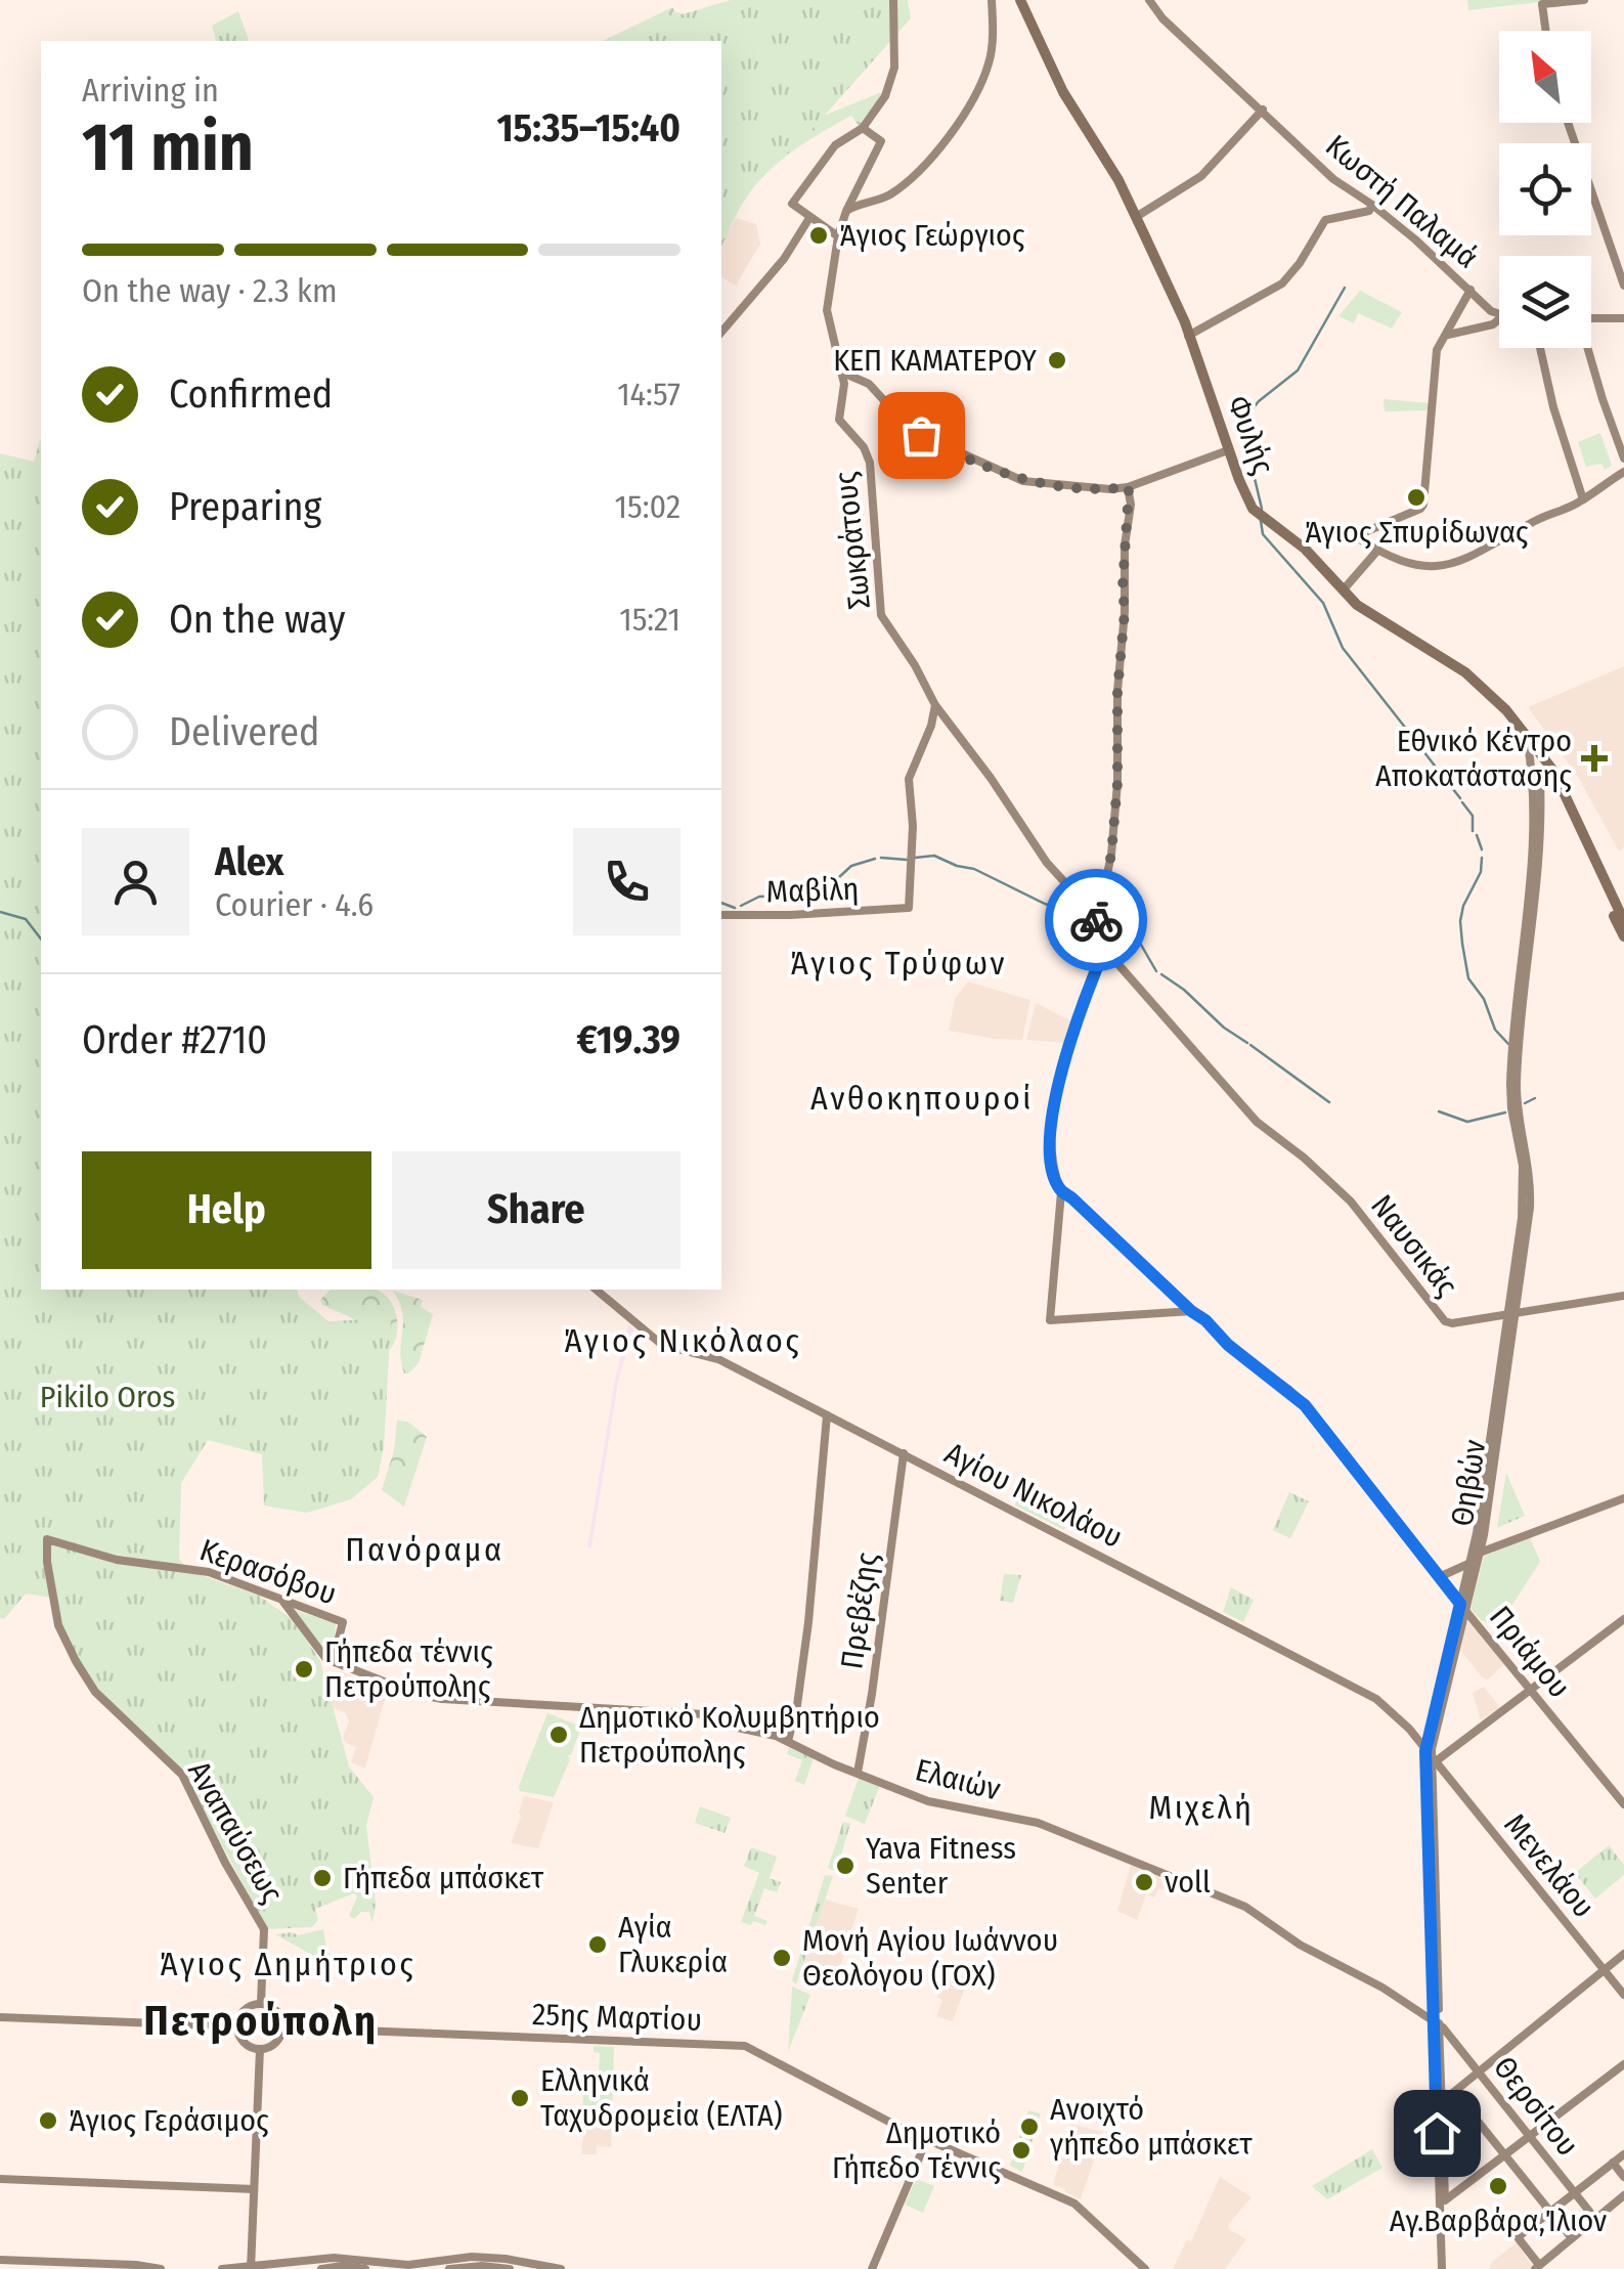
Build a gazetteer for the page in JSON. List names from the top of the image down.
{
  "streets": {
    "main road": ["Φυλής"],
    "street": [
      "Κωστή Παλαμά",
      "Σωκράτους",
      "Μαβίλη",
      "Ναυσικάς",
      "Θηβών",
      "Αγίου Νικολάου",
      "Κερασόβου",
      "Πρεβέζης",
      "Πριάμου",
      "Ελαιών",
      "Αναπαύσεως",
      "Μενελάου",
      "25ης Μαρτίου",
      "Θερσίτου"
    ]
  },
  "crossings": [
    ["Φυλής", "Θηβών"],
    ["Σωκράτους", "Μαβίλη"],
    ["Σωκράτους", "Ναυσικάς"],
    ["Ναυσικάς", "Θηβών"],
    ["Θηβών", "Αγίου Νικολάου"],
    ["Θηβών", "Πριάμου"],
    ["Θηβών", "Ελαιών"],
    ["Θηβών", "Μενελάου"],
    ["Θηβών", "Θερσίτου"],
    ["Αγίου Νικολάου", "Πρεβέζης"],
    ["Αγίου Νικολάου", "Μενελάου"],
    ["Κερασόβου", "Ελαιών"],
    ["Κερασόβου", "Αναπαύσεως"],
    ["Πρεβέζης", "Ελαιών"],
    ["Ελαιών", "Θερσίτου"],
    ["Αναπαύσεως", "25ης Μαρτίου"]
  ],
  "districts": [
    "Άγιος Τρύφων",
    "Ανθοκηπουροί",
    "Άγιος Νικόλαος",
    "Πανόραμα",
    "Μιχελή",
    "Άγιος Δημήτριος",
    "Πετρούπολη"
  ],
  "parks": ["Pikilo Oros"],
  "places": {
    "other": [
      "Άγιος Γεώργιος",
      "ΚΕΠ ΚΑΜΑΤΕΡΟΥ",
      "Άγιος Σπυρίδωνας",
      "Γήπεδα τέννις Πετρούπολης",
      "Δημοτικό Κολυμβητήριο Πετρούπολης",
      "Yava Fitness Senter",
      "Γήπεδα μπάσκετ",
      "voll",
      "Αγία Γλυκερία",
      "Μονή Αγίου Ιωάννου Θεολόγου (ΓΟΧ)",
      "Ελληνικά Ταχυδρομεία (ΕΛΤΑ)",
      "Άγιος Γεράσιμος",
      "Ανοιχτό γήπεδο μπάσκετ",
      "Δημοτικό Γήπεδο Τέννις",
      "Αγ.Βαρβάρα,Ίλιον"
    ],
    "health": ["Εθνικό Κέντρο Αποκατάστασης"]
  },
  "north": "top left",
  "page": {
    "heading": ["11 min", "Arriving in", "15:35–15:40"],
    "panel": [
      "Alex",
      "Courier · 4.6",
      "Order #2710",
      "€19.39"
    ],
    "bar": "On the way · 2.3 km",
    "list": [
      ["Confirmed", "14:57"],
      ["Preparing", "15:02"],
      ["On the way", "15:21"],
      "Delivered"
    ],
    "buttons": ["Help", "Share"]
  }
}
